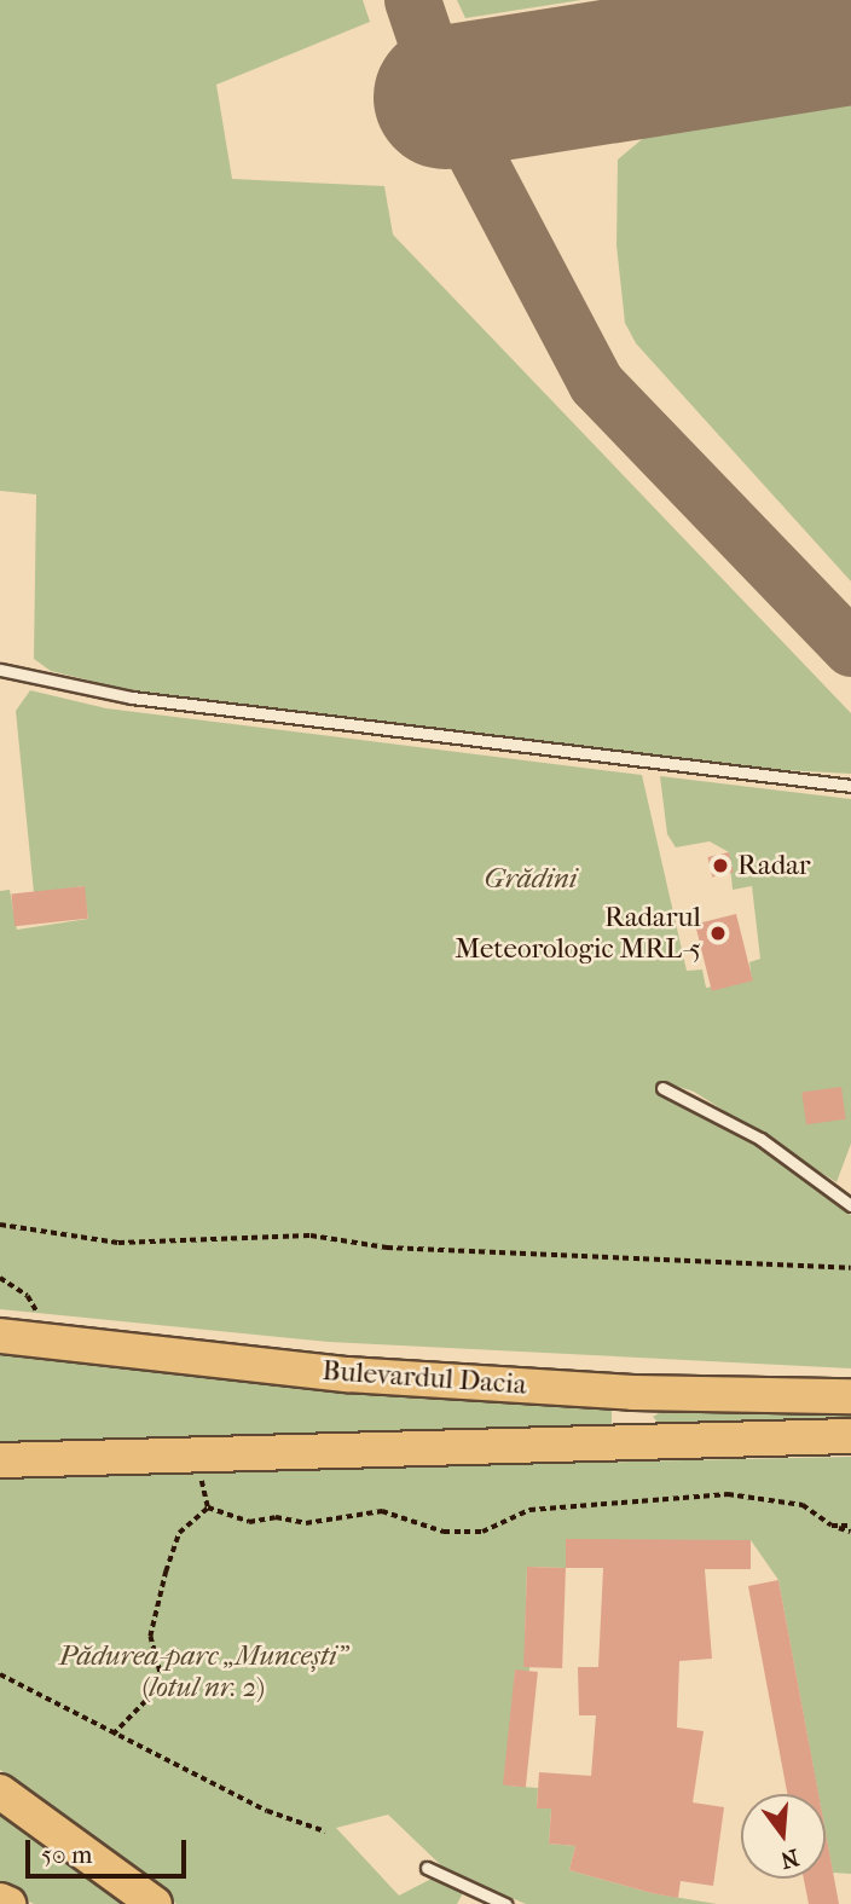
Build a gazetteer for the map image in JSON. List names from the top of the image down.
{
  "streets": {
    "main road": ["Bulevardul Dacia"]
  },
  "parks": ["Grădini", "Pădurea-parc „Muncești” (lotul nr. 2)"],
  "places": ["Radar", "Radarul Meteorologic MRL-5"],
  "scale_bar": "50 m",
  "north": "bottom"
}
